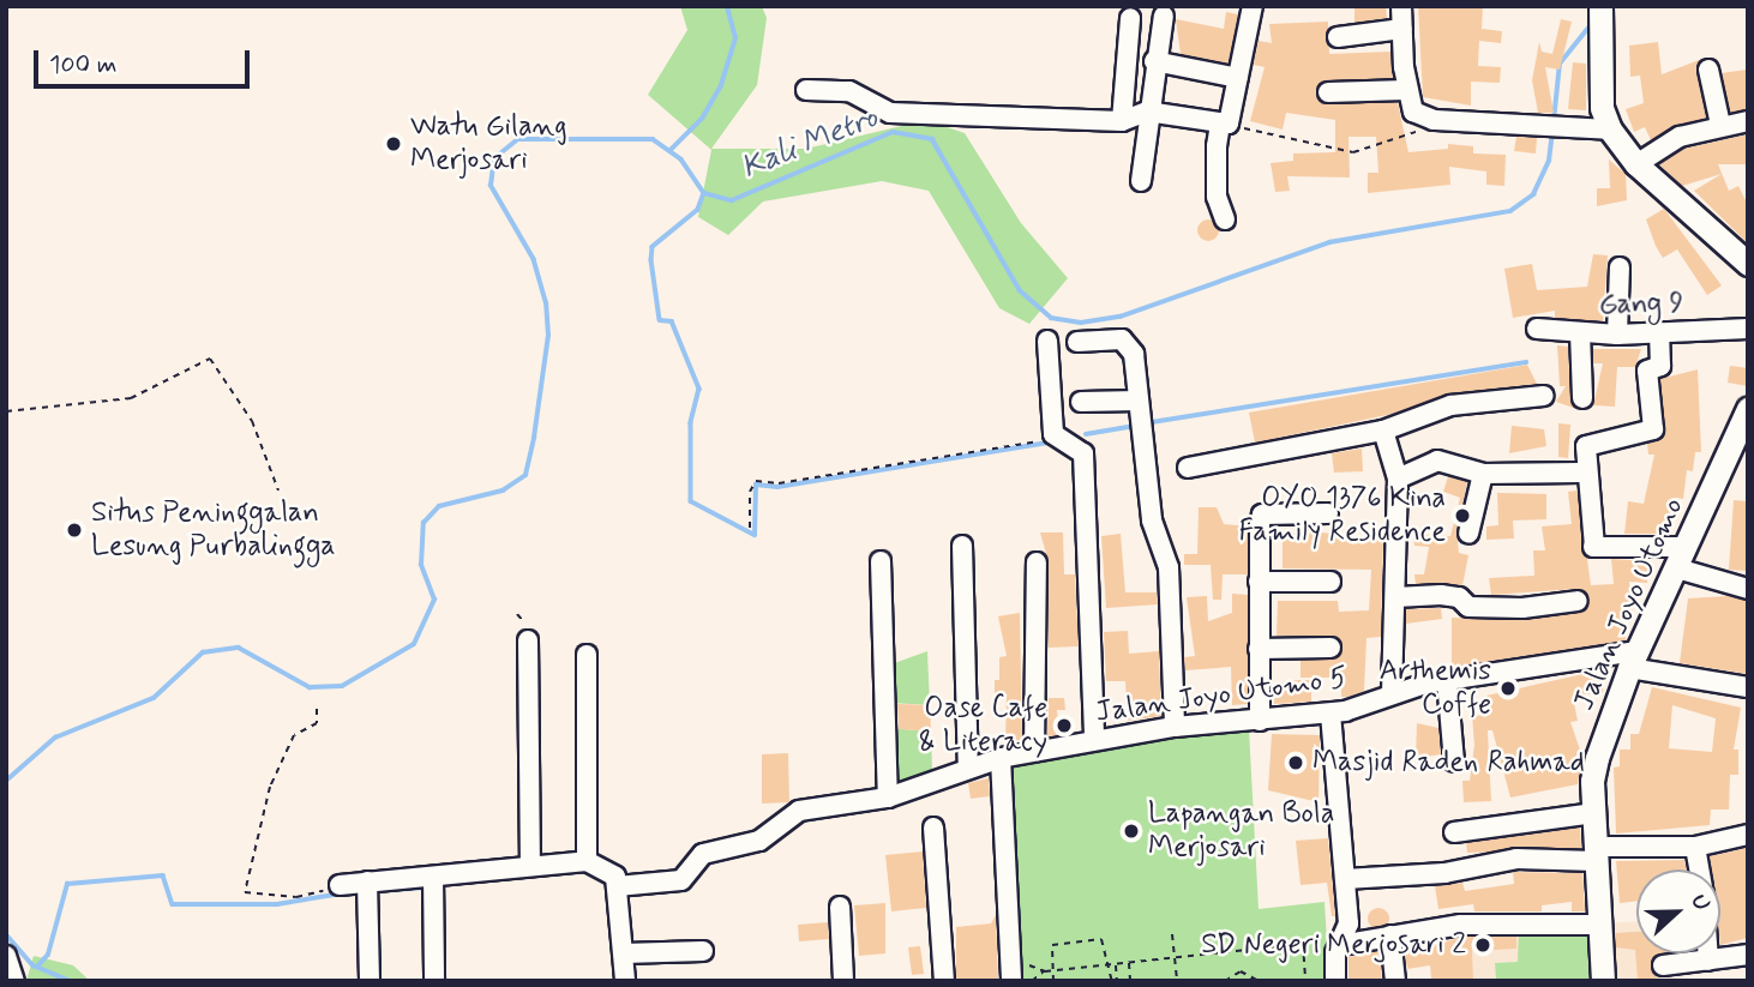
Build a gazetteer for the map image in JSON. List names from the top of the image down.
{
  "streets": {
    "main road": ["Jalan Joyo Utomo"],
    "street": ["Gang 9", "Jalan Joyo Utomo 5"]
  },
  "crossings": [
    ["Jalan Joyo Utomo", "Jalan Joyo Utomo 5"]
  ],
  "water": ["Kali Metro"],
  "places": [
    "Watu Gilang Merjosari",
    "OYO 1376 Kina Family Residence",
    "Situs Peninggalan Lesung Purbalingga",
    "Arthemis Coffe",
    "Oase Cafe & Literacy",
    "Masjid Raden Rahmad",
    "Lapangan Bola Merjosari",
    "SD Negeri Merjosari 2"
  ],
  "scale_bar": "100 m",
  "north": "right"
}
